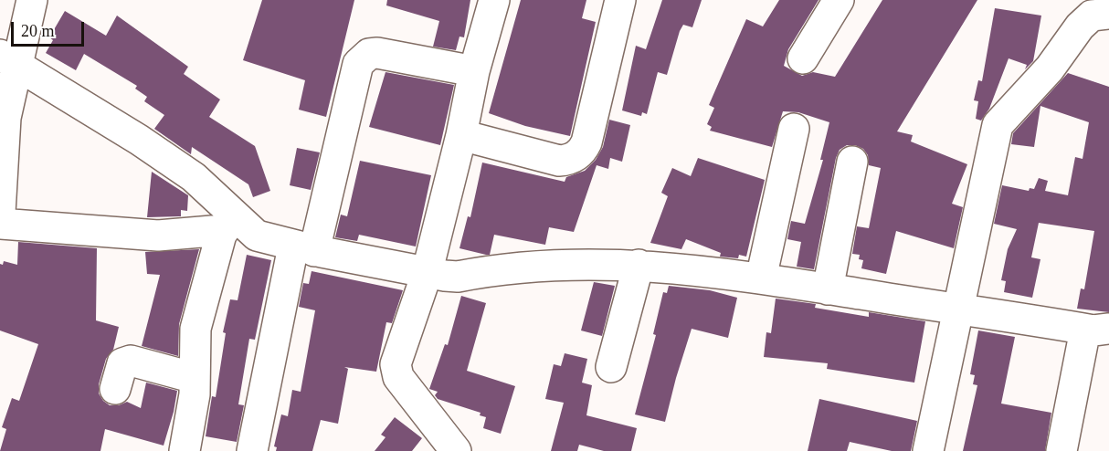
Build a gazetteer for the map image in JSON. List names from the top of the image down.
{
  "scale_bar": "20 m"
}
